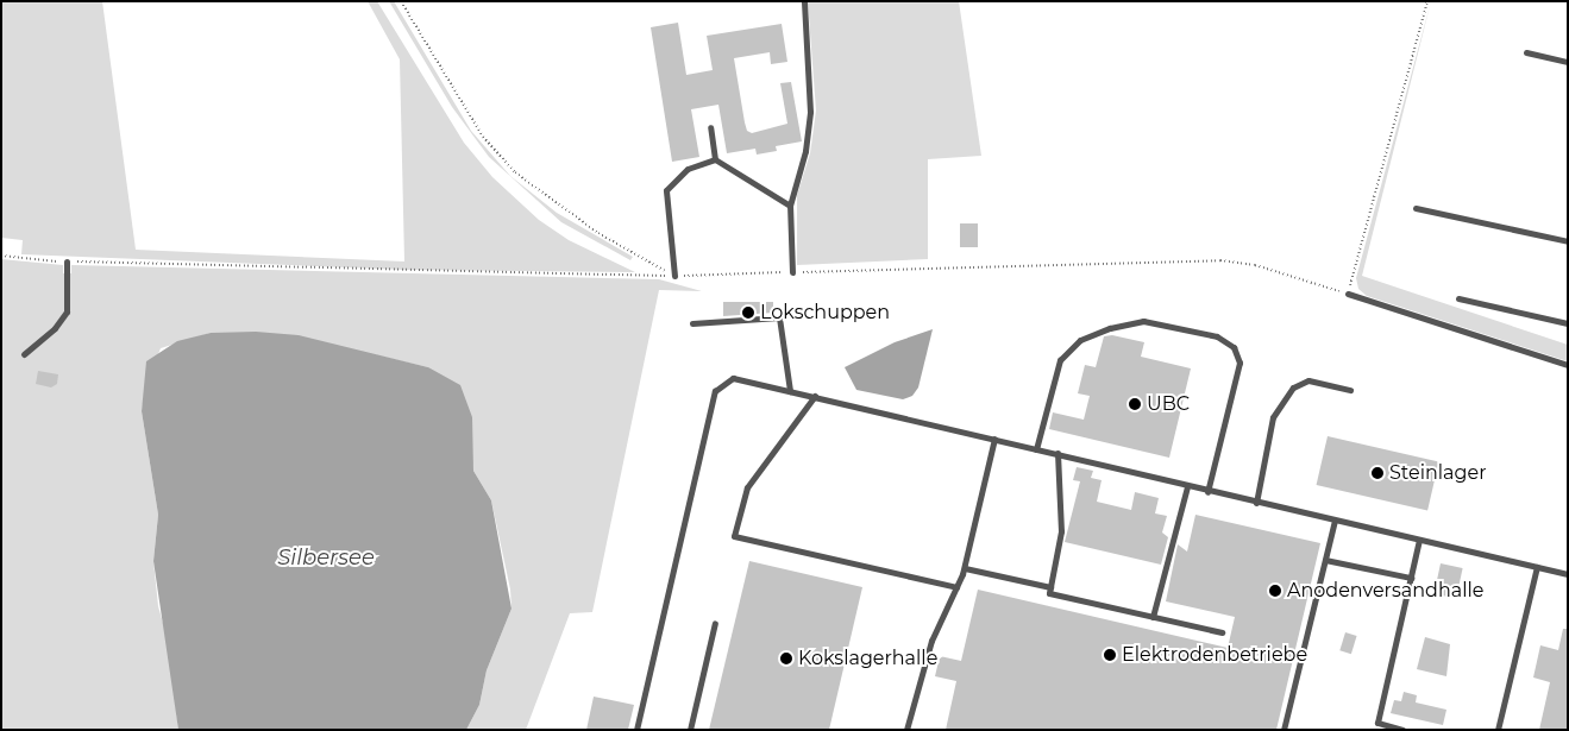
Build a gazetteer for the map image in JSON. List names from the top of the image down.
{
  "water": ["Silbersee"],
  "places": [
    "Lokschuppen",
    "UBC",
    "Steinlager",
    "Anodenversandhalle",
    "Elektrodenbetriebe",
    "Kokslagerhalle"
  ]
}
